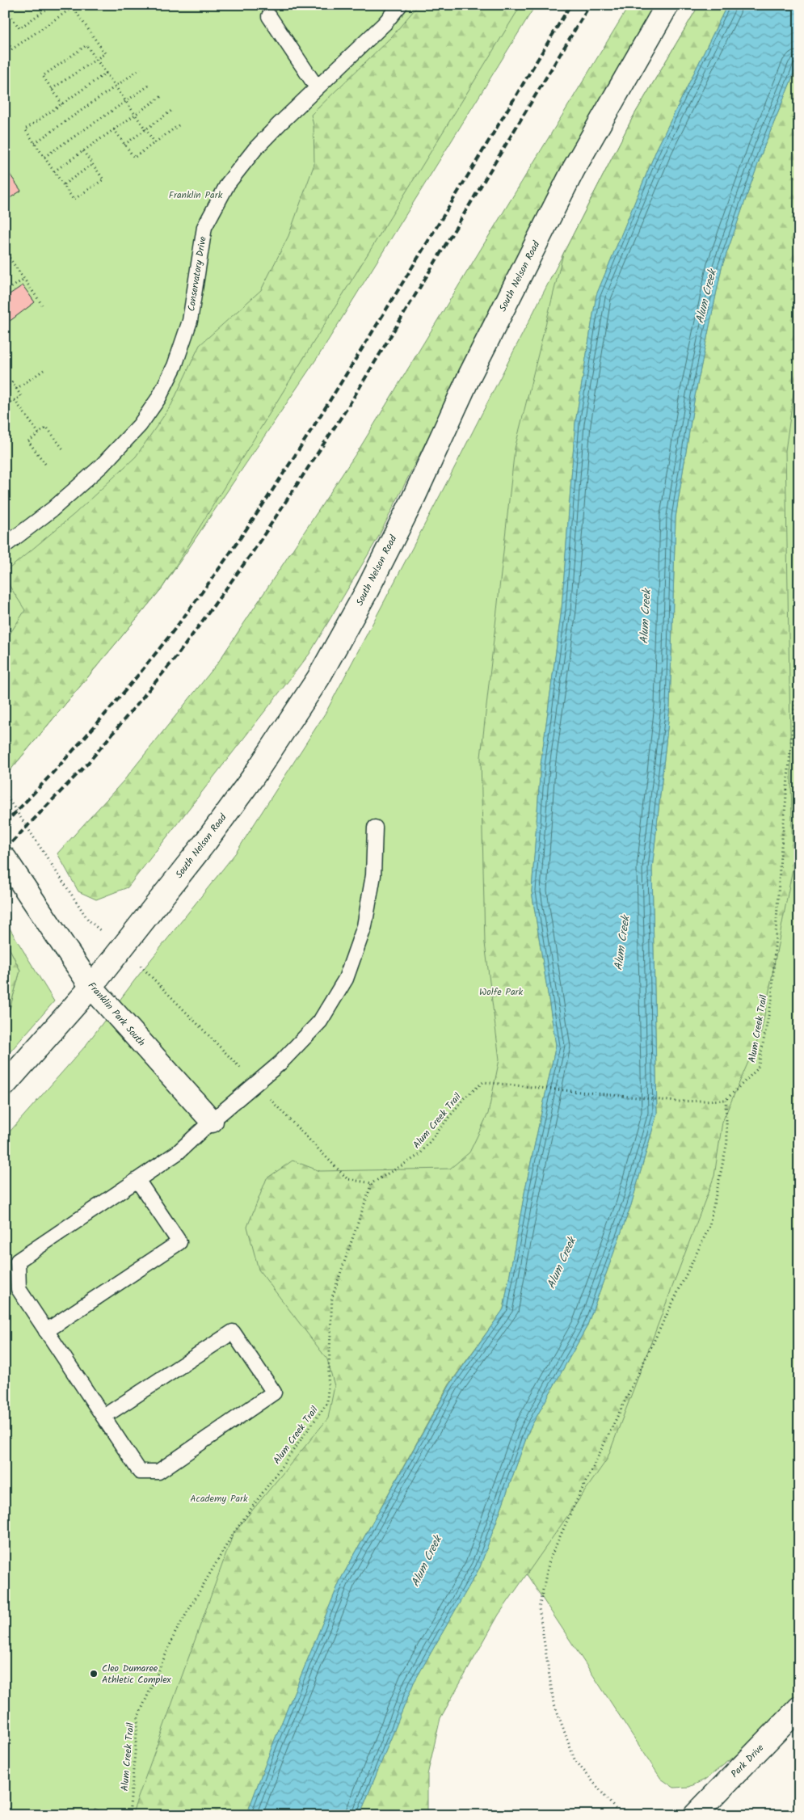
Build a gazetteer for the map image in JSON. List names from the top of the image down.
{
  "streets": {
    "main road": ["South Nelson Road", "Franklin Park South", "Park Drive"],
    "lane": ["Conservatory Drive"],
    "path": ["Alum Creek Trail"]
  },
  "crossings": [
    ["South Nelson Road", "Franklin Park South"]
  ],
  "water": ["Alum Creek"],
  "parks": ["Franklin Park", "Wolfe Park", "Academy Park"],
  "places": ["Cleo Dumaree Athletic Complex"]
}
